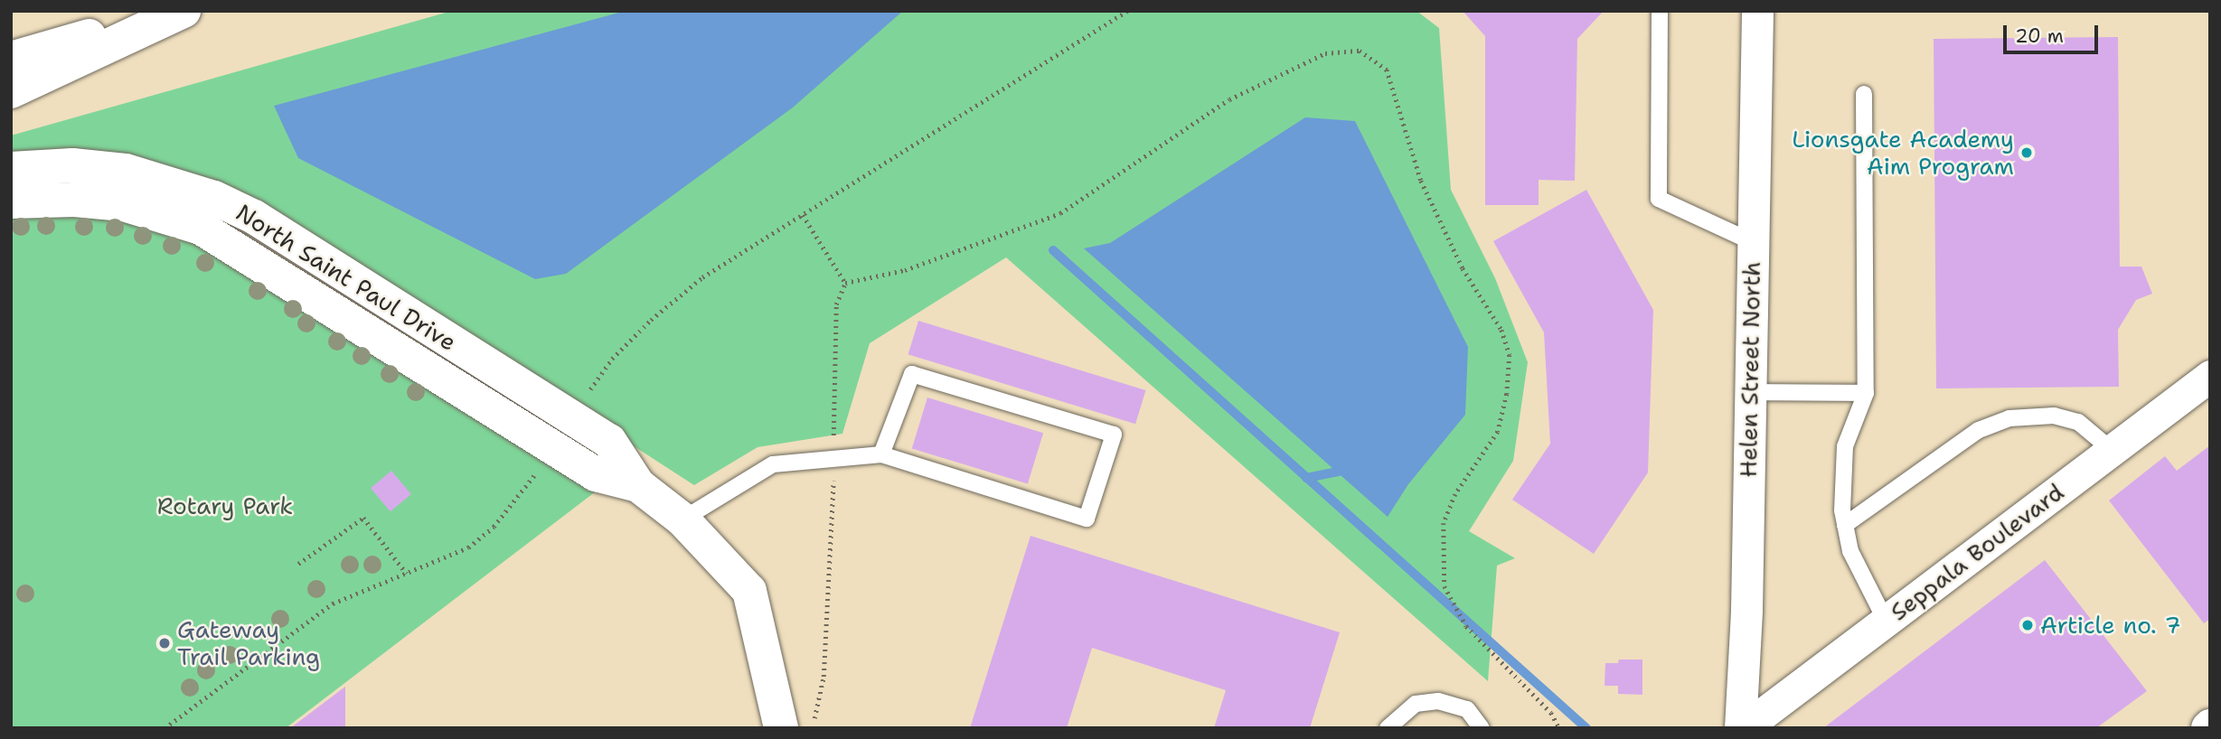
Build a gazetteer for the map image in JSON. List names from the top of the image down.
{
  "streets": {
    "main road": ["North Saint Paul Drive"],
    "street": ["Helen Street North", "Seppala Boulevard"]
  },
  "crossings": [
    ["Helen Street North", "Seppala Boulevard"]
  ],
  "parks": ["Rotary Park"],
  "places": ["Lionsgate Academy Aim Program", "Article no. 7", "Gateway Trail Parking"],
  "scale_bar": "20 m"
}
